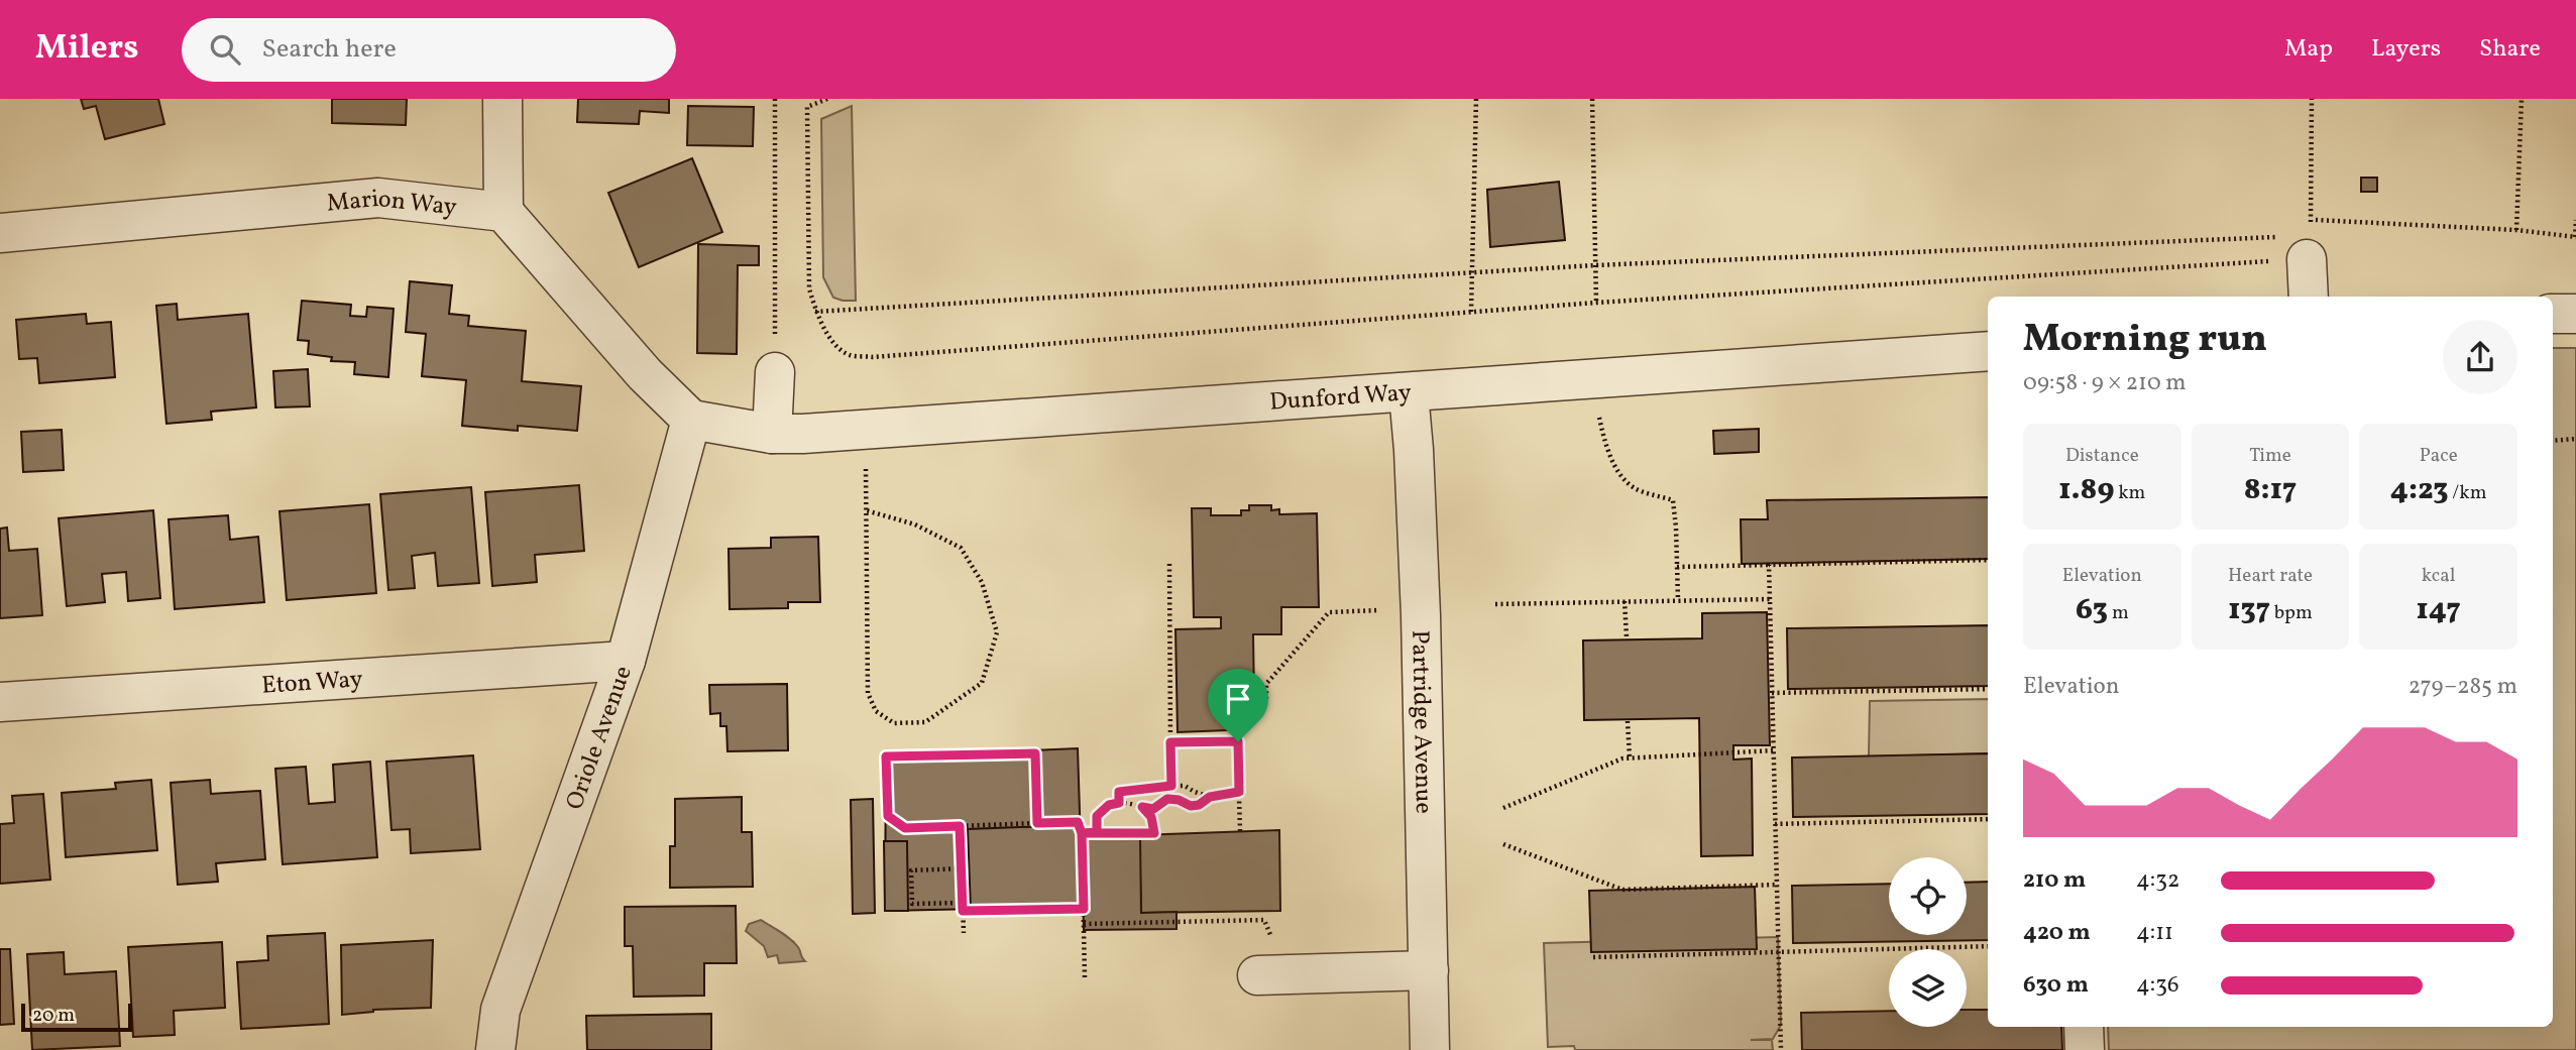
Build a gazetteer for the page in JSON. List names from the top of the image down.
{
  "streets": {
    "street": [
      "Marion Way",
      "Dunford Way",
      "Eton Way",
      "Partridge Avenue",
      "Oriole Avenue"
    ]
  },
  "crossings": [
    ["Dunford Way", "Partridge Avenue"],
    ["Dunford Way", "Oriole Avenue"],
    ["Eton Way", "Oriole Avenue"]
  ],
  "scale_bar": "20 m",
  "page": {
    "header": "Milers",
    "search": "Search here",
    "nav": ["Map", "Layers", "Share"],
    "heading": ["Morning run", "09:58 · 9 × 210 m"],
    "stats": [
      ["Distance", "1.89 km"],
      ["Time", "8:17"],
      ["Pace", "4:23 /km"],
      ["Elevation", "63 m"],
      ["Heart rate", "137 bpm"],
      ["kcal", "147"]
    ],
    "chart": ["Elevation", "279–285 m"],
    "list": [
      {
        "name": "210 m",
        "note": "4:32"
      },
      {
        "name": "420 m",
        "note": "4:11"
      },
      {
        "name": "630 m",
        "note": "4:36"
      }
    ],
    "scale": "20 m"
  }
}
